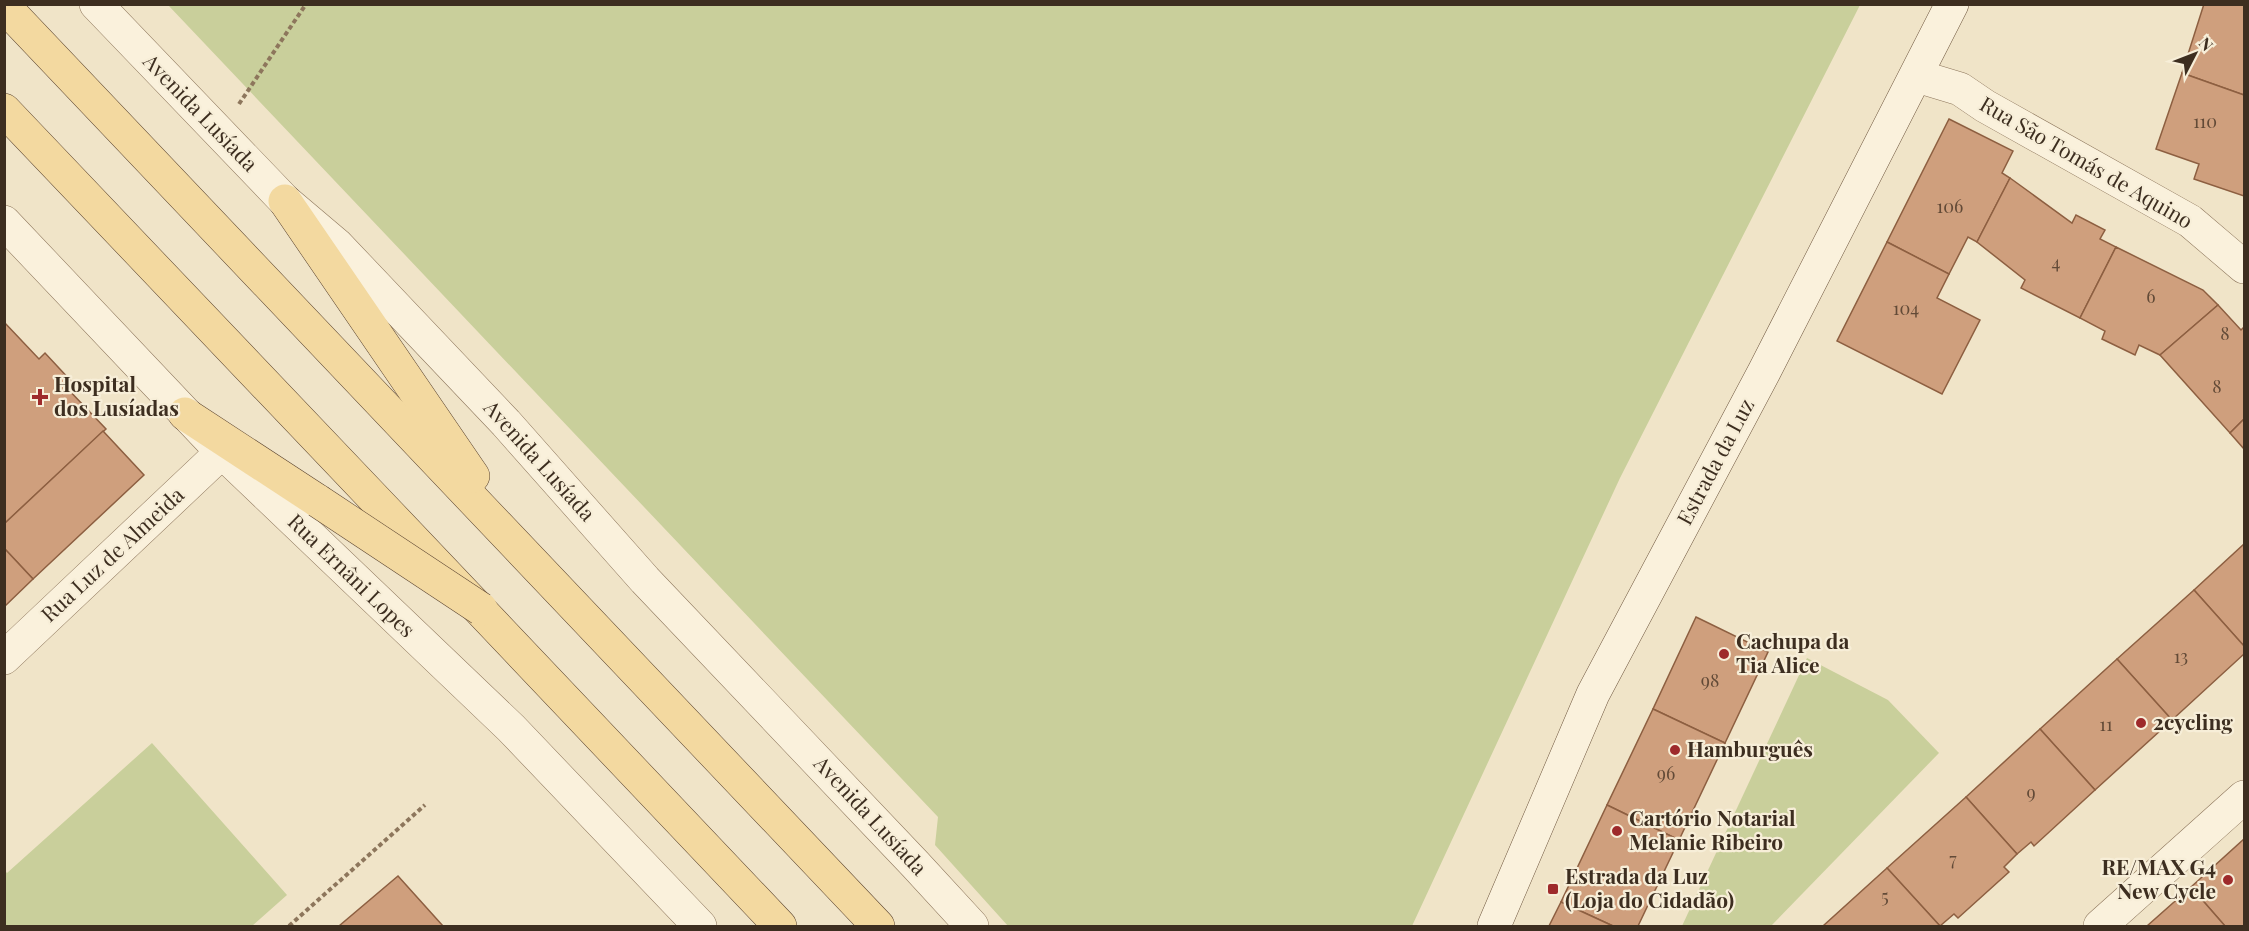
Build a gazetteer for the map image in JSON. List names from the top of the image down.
{
  "streets": {
    "street": [
      "Avenida Lusíada",
      "Rua São Tomás de Aquino",
      "Estrada da Luz",
      "Rua Luz de Almeida",
      "Rua Ernâni Lopes"
    ]
  },
  "crossings": [
    ["Rua São Tomás de Aquino", "Estrada da Luz"],
    ["Rua Luz de Almeida", "Rua Ernâni Lopes"]
  ],
  "places": {
    "health": ["Hospital dos Lusíadas"],
    "other": [
      "Cachupa da Tia Alice",
      "2cycling",
      "Hamburguês",
      "Cartório Notarial Melanie Ribeiro",
      "RE/MAX G4 New Cycle"
    ],
    "transit": ["Estrada da Luz (Loja do Cidadão)"]
  },
  "house_numbers": [
    "110",
    "106",
    "4",
    "6",
    "104",
    "8",
    "8",
    "13",
    "98",
    "11",
    "96",
    "9",
    "7",
    "5"
  ],
  "north": "top right"
}
